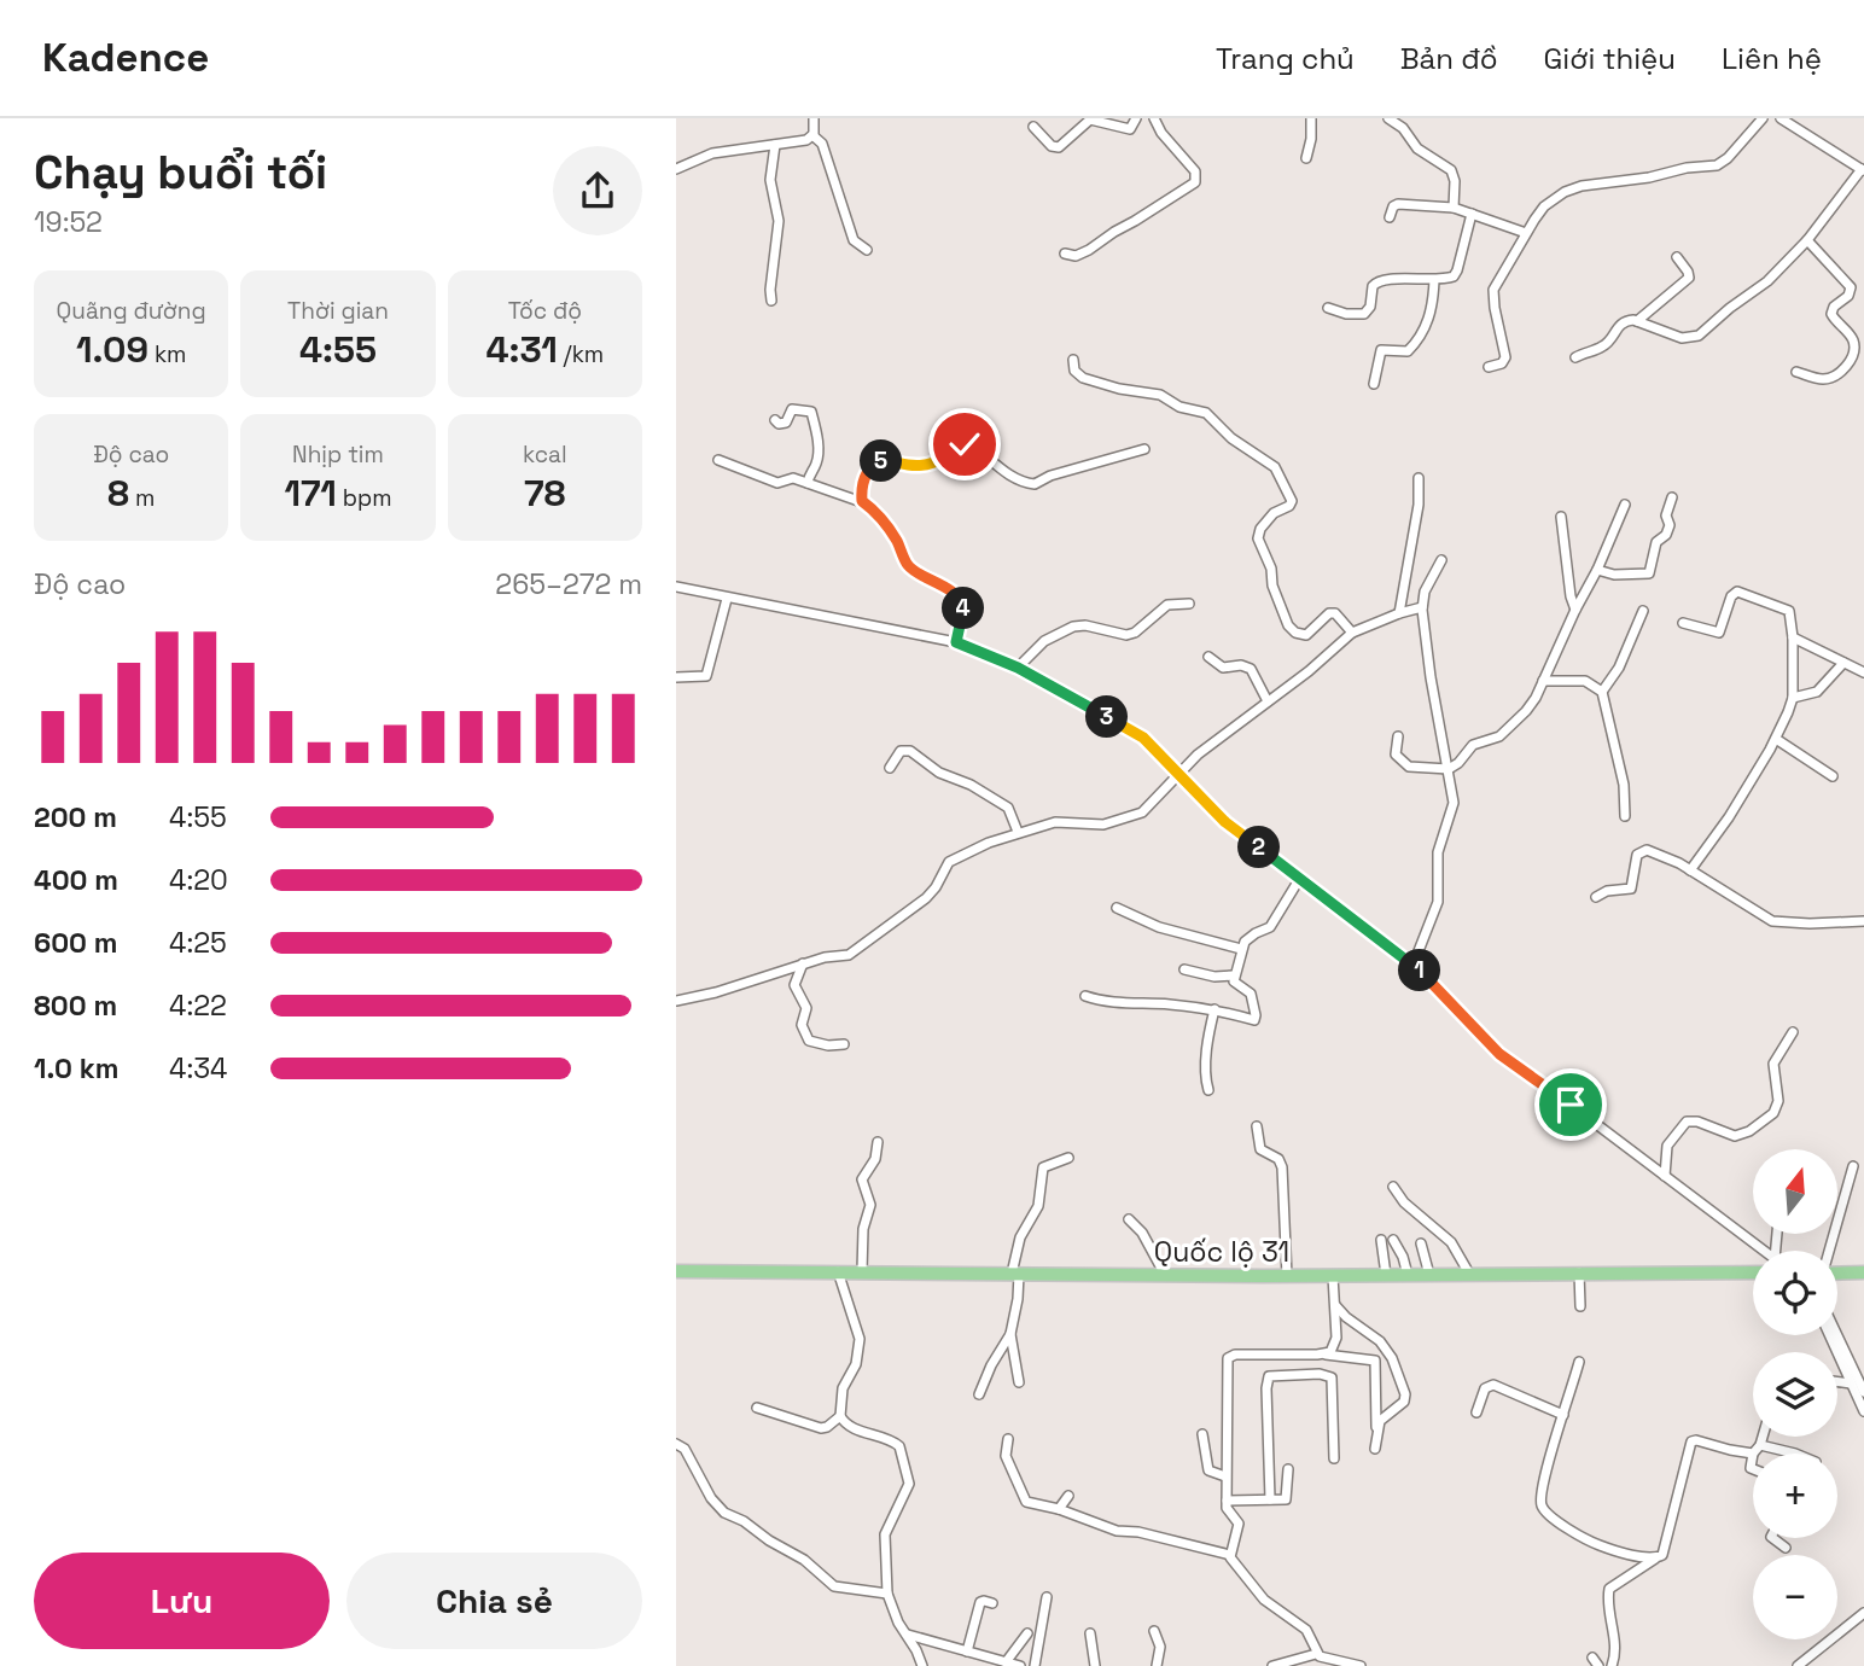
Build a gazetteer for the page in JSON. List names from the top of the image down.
{
  "streets": {
    "highway": ["Quốc lộ 31"]
  },
  "north": "top",
  "page": {
    "header": "Kadence",
    "nav": [
      "Trang chủ",
      "Bản đồ",
      "Giới thiệu",
      "Liên hệ"
    ],
    "heading": ["Chạy buổi tối", "19:52"],
    "stats": [
      ["Quãng đường", "1.09 km"],
      ["Thời gian", "4:55"],
      ["Tốc độ", "4:31 /km"],
      ["Độ cao", "8 m"],
      ["Nhịp tim", "171 bpm"],
      ["kcal", "78"]
    ],
    "pins": [
      "5",
      "4",
      "3",
      "2",
      "1"
    ],
    "chart": ["Độ cao", "265–272 m"],
    "list": [
      {
        "name": "200 m",
        "note": "4:55"
      },
      {
        "name": "400 m",
        "note": "4:20"
      },
      {
        "name": "600 m",
        "note": "4:25"
      },
      {
        "name": "800 m",
        "note": "4:22"
      },
      {
        "name": "1.0 km",
        "note": "4:34"
      }
    ],
    "map_buttons": ["+", "−"],
    "buttons": ["Lưu", "Chia sẻ"]
  }
}
